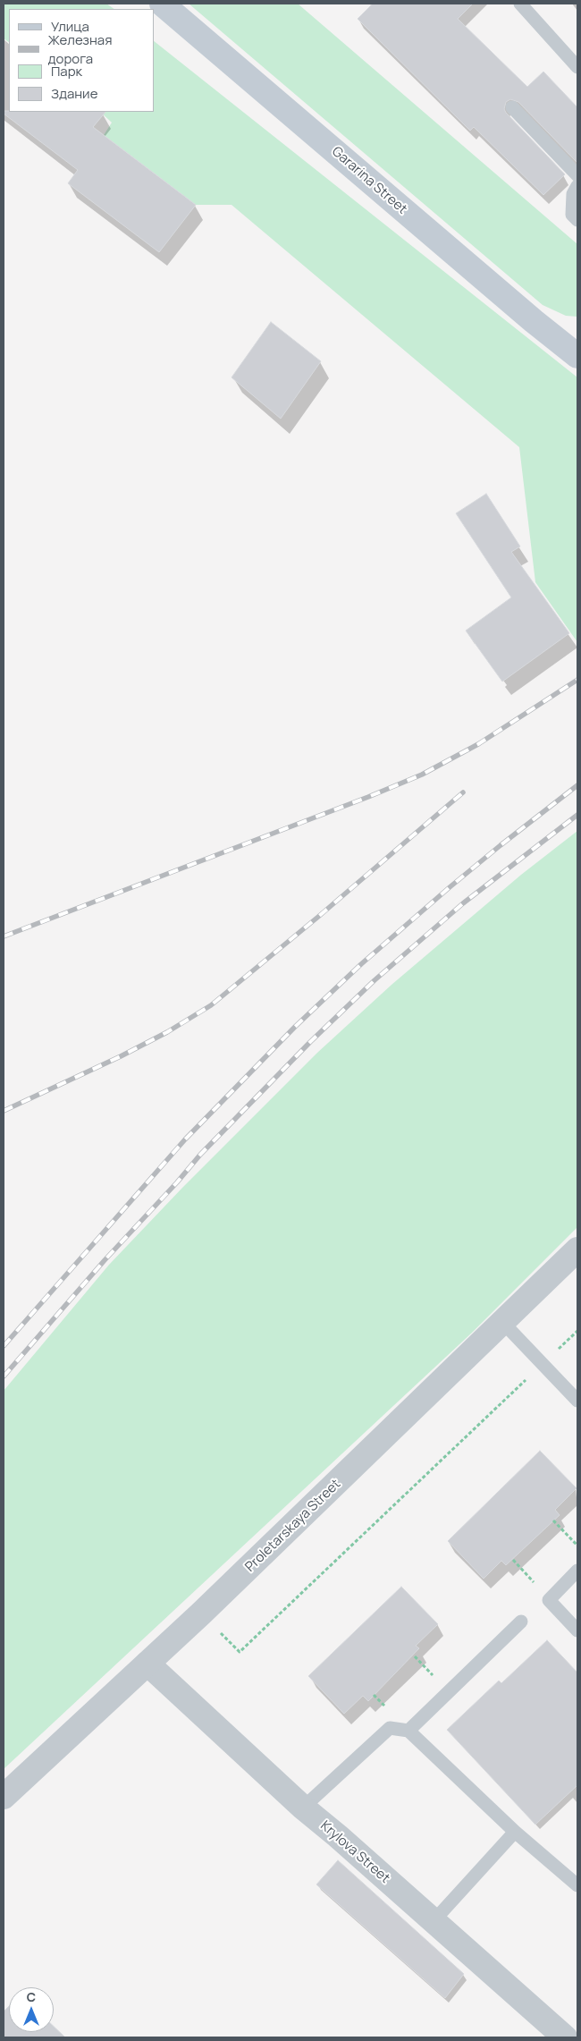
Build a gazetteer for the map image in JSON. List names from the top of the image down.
{
  "streets": {
    "main road": ["Gararina Street"],
    "street": ["Proletarskaya Street", "Krylova Street"]
  },
  "crossings": [
    ["Proletarskaya Street", "Krylova Street"]
  ],
  "legend": [
    "Улица",
    "Железная дорога",
    "Парк",
    "Здание"
  ],
  "north": "top"
}
